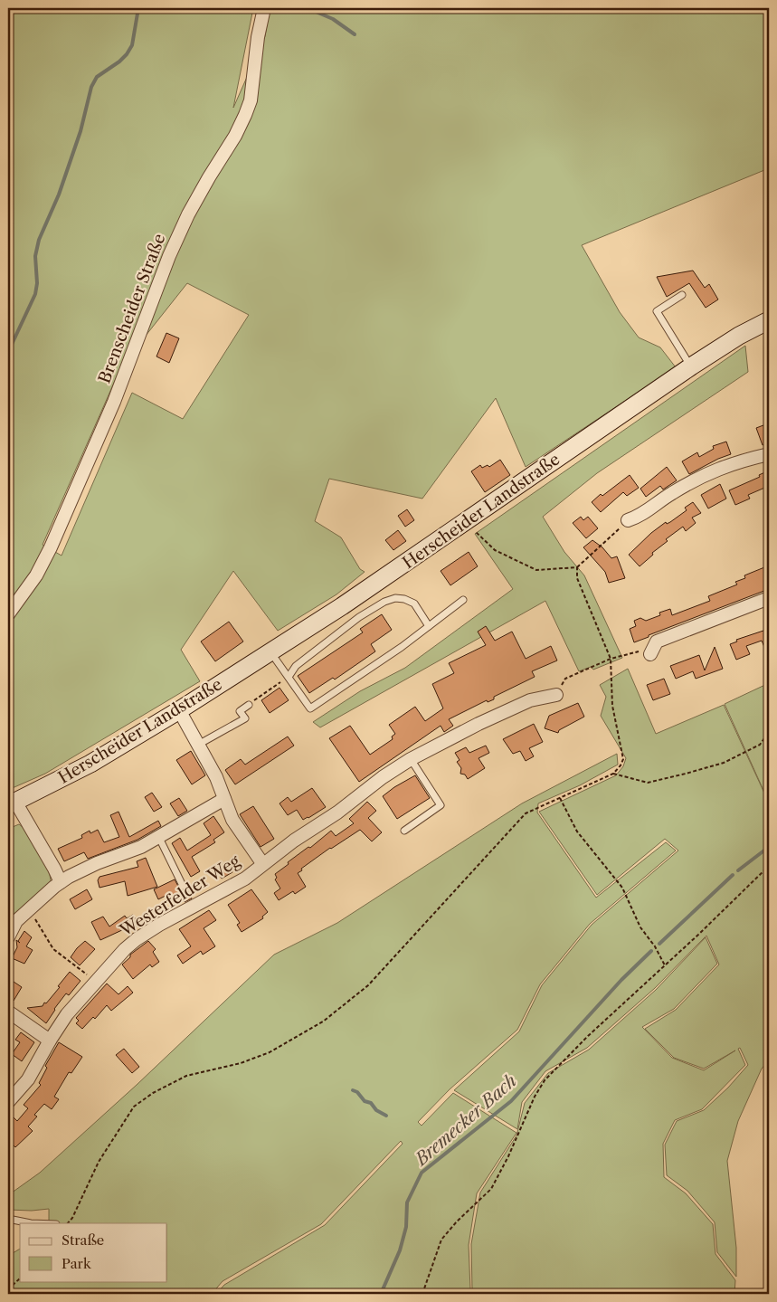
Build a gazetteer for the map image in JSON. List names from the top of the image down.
{
  "streets": {
    "main road": ["Herscheider Landstraße"],
    "street": ["Brenscheider Straße", "Westerfelder Weg"]
  },
  "water": ["Bremecker Bach"],
  "legend": ["Straße", "Park"]
}
